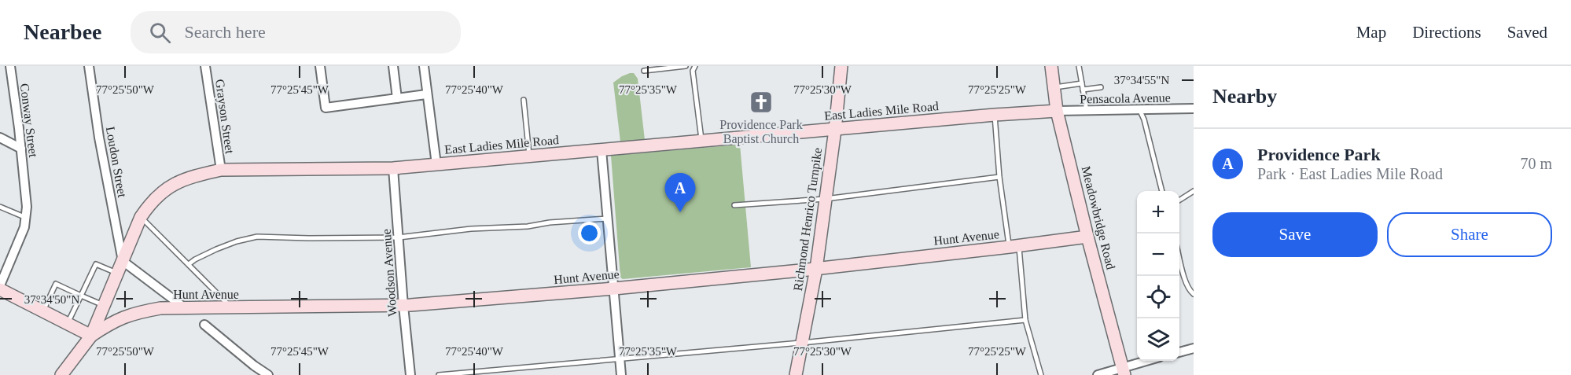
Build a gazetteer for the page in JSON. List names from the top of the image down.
{
  "streets": {
    "street": [
      "Pensacola Avenue",
      "East Ladies Mile Road",
      "Grayson Street",
      "Conway Street",
      "Loudon Street",
      "Meadowbridge Road",
      "Richmond Henrico Turnpike",
      "Hunt Avenue",
      "Woodson Avenue"
    ]
  },
  "crossings": [
    ["Pensacola Avenue", "East Ladies Mile Road"],
    ["Pensacola Avenue", "Meadowbridge Road"],
    ["East Ladies Mile Road", "Grayson Street"],
    ["East Ladies Mile Road", "Loudon Street"],
    ["East Ladies Mile Road", "Meadowbridge Road"],
    ["East Ladies Mile Road", "Richmond Henrico Turnpike"],
    ["East Ladies Mile Road", "Hunt Avenue"],
    ["East Ladies Mile Road", "Woodson Avenue"],
    ["Meadowbridge Road", "Hunt Avenue"],
    ["Richmond Henrico Turnpike", "Hunt Avenue"],
    ["Hunt Avenue", "Woodson Avenue"]
  ],
  "places": {
    "church": ["Providence Park Baptist Church"]
  },
  "page": {
    "header": "Nearbee",
    "search": "Search here",
    "nav": ["Map", "Directions", "Saved"],
    "heading": "Nearby",
    "list": [
      {
        "mark": "A",
        "name": "Providence Park",
        "note": "Park · East Ladies Mile Road",
        "value": "70 m"
      }
    ],
    "pins": "A",
    "map_buttons": ["+", "−"],
    "buttons": ["Save", "Share"]
  },
  "coordinates": [
    "37°34'55\"N",
    "77°25'50\"W",
    "77°25'45\"W",
    "77°25'40\"W",
    "77°25'35\"W",
    "77°25'30\"W",
    "77°25'25\"W",
    "37°34'50\"N"
  ]
}
